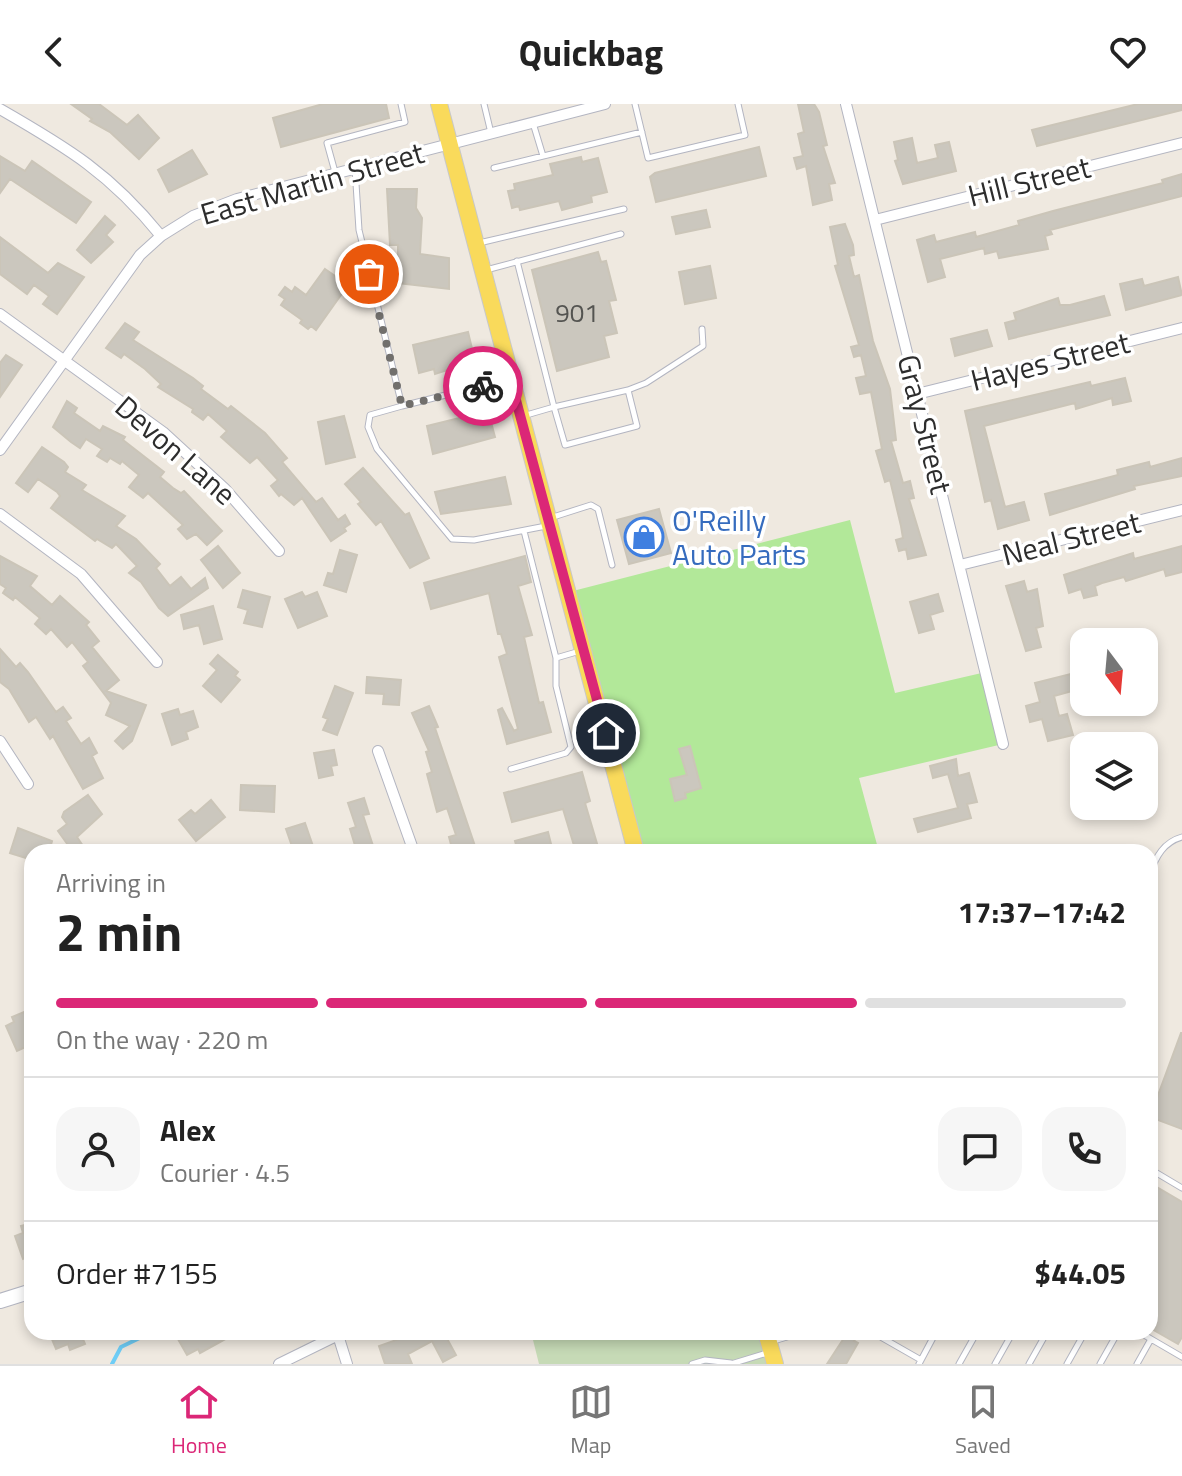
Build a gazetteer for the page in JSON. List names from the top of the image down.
{
  "streets": {
    "street": [
      "Hill Street",
      "East Martin Street",
      "Hayes Street",
      "Gray Street",
      "Devon Lane",
      "Neal Street"
    ]
  },
  "crossings": [
    ["Hill Street", "Gray Street"],
    ["East Martin Street", "Devon Lane"],
    ["Hayes Street", "Gray Street"],
    ["Gray Street", "Neal Street"]
  ],
  "places": {
    "shop": ["O'Reilly Auto Parts"]
  },
  "house_numbers": ["901"],
  "north": "bottom",
  "page": {
    "header": "Quickbag",
    "heading": ["2 min", "Arriving in", "17:37–17:42"],
    "panel": [
      "Alex",
      "Courier · 4.5",
      "Order #7155",
      "$44.05"
    ],
    "bar": "On the way · 220 m",
    "tabs": ["Home", "Map", "Saved"]
  }
}
